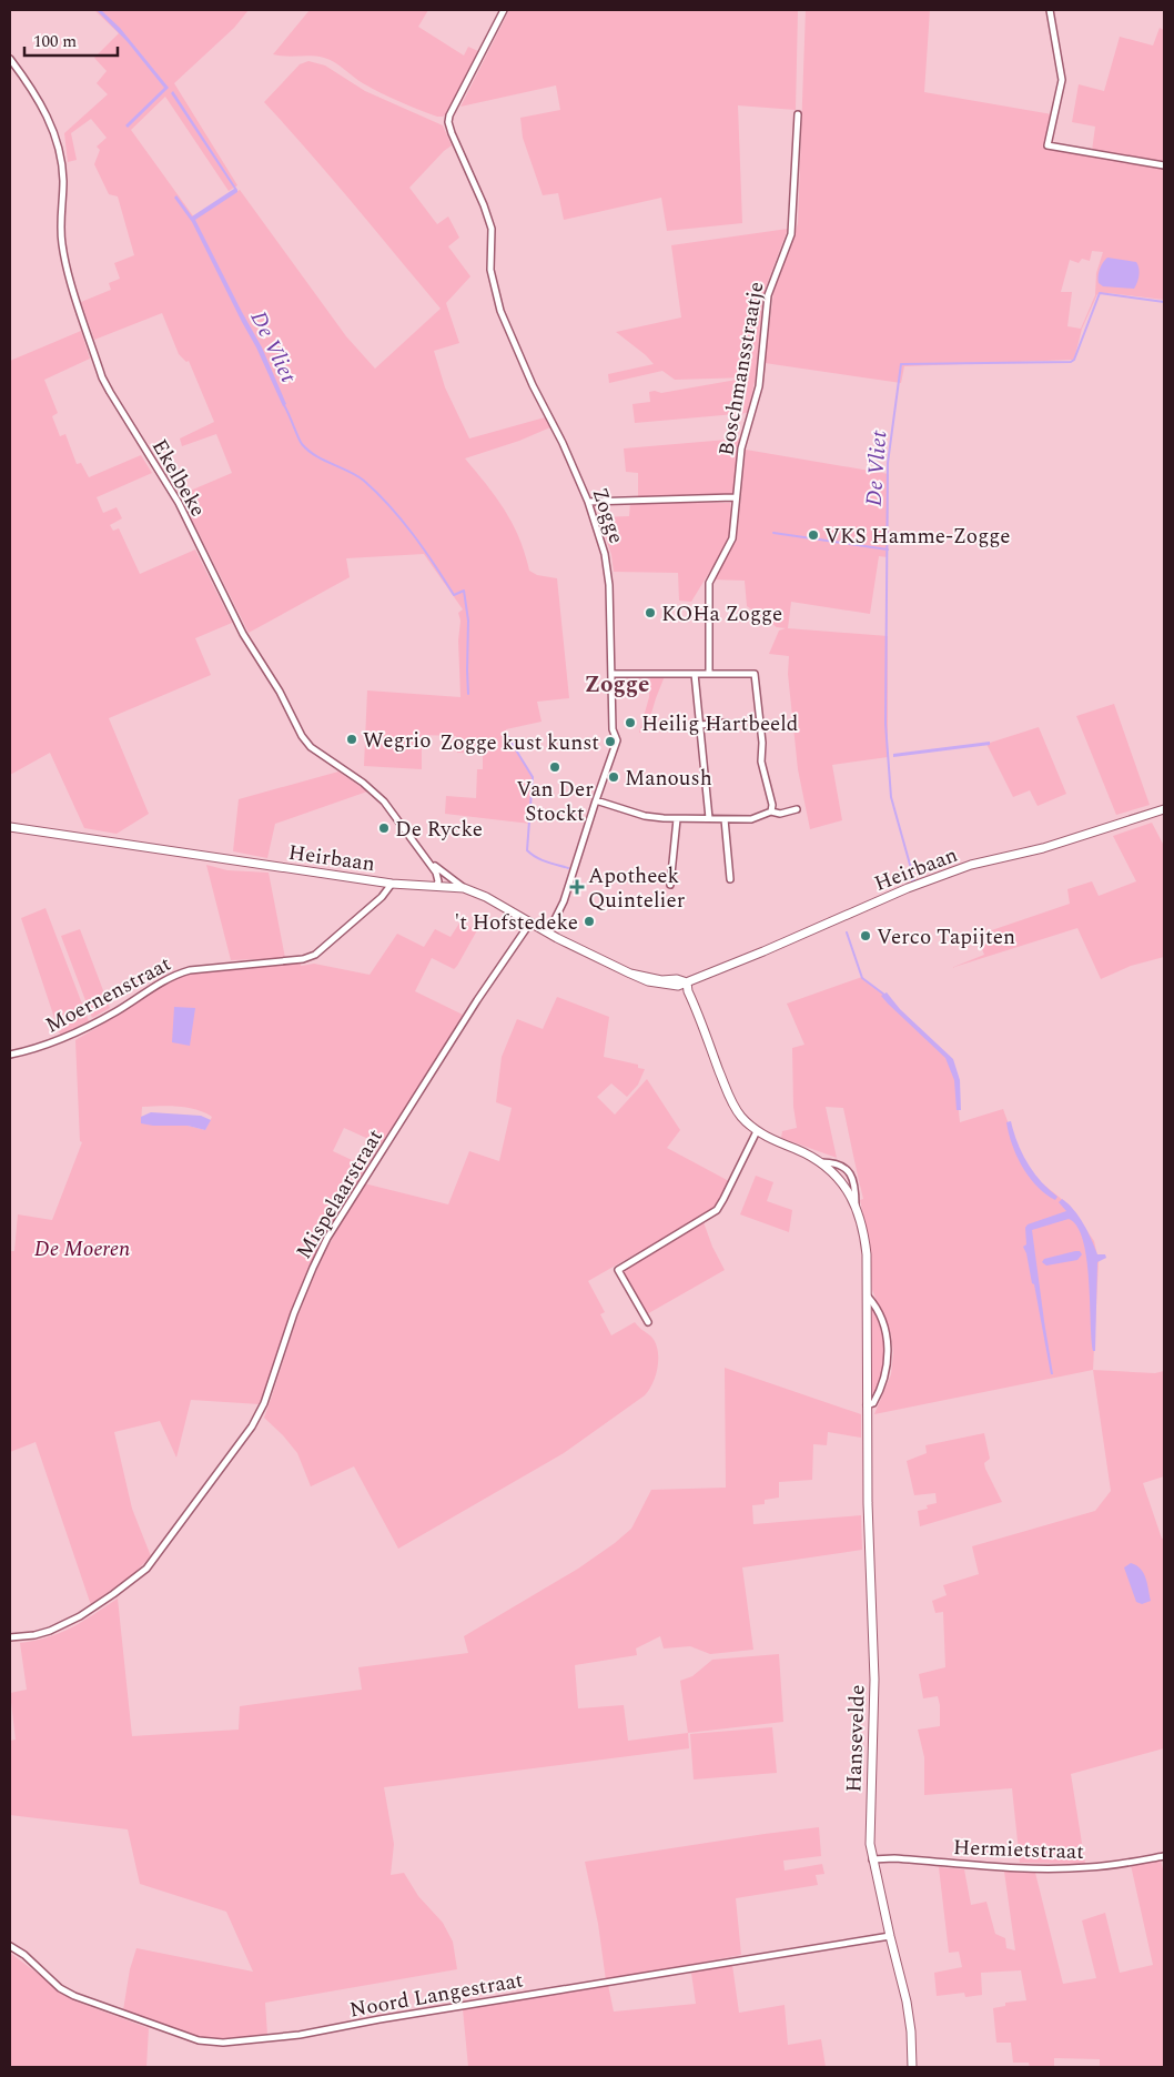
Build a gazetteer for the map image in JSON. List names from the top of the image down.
{
  "streets": {
    "main road": ["Heirbaan", "Hansevelde"],
    "street": [
      "Boschmansstraatje",
      "Ekelbeke",
      "Zogge",
      "Moernenstraat",
      "Mispelaarstraat",
      "Hermietstraat",
      "Noord Langestraat"
    ]
  },
  "crossings": [
    ["Ekelbeke", "Heirbaan"],
    ["Zogge", "Heirbaan"],
    ["Heirbaan", "Moernenstraat"],
    ["Heirbaan", "Mispelaarstraat"],
    ["Hansevelde", "Hermietstraat"],
    ["Hansevelde", "Noord Langestraat"]
  ],
  "districts": ["Zogge"],
  "water": ["De Vliet"],
  "parks": ["De Moeren"],
  "places": {
    "other": [
      "VKS Hamme-Zogge",
      "KOHa Zogge",
      "Heilig Hartbeeld",
      "Wegrio",
      "Zogge kust kunst",
      "Van Der Stockt",
      "Manoush",
      "De Rycke",
      "'t Hofstedeke",
      "Verco Tapijten"
    ],
    "health": ["Apotheek Quintelier"]
  },
  "scale_bar": "100 m"
}
